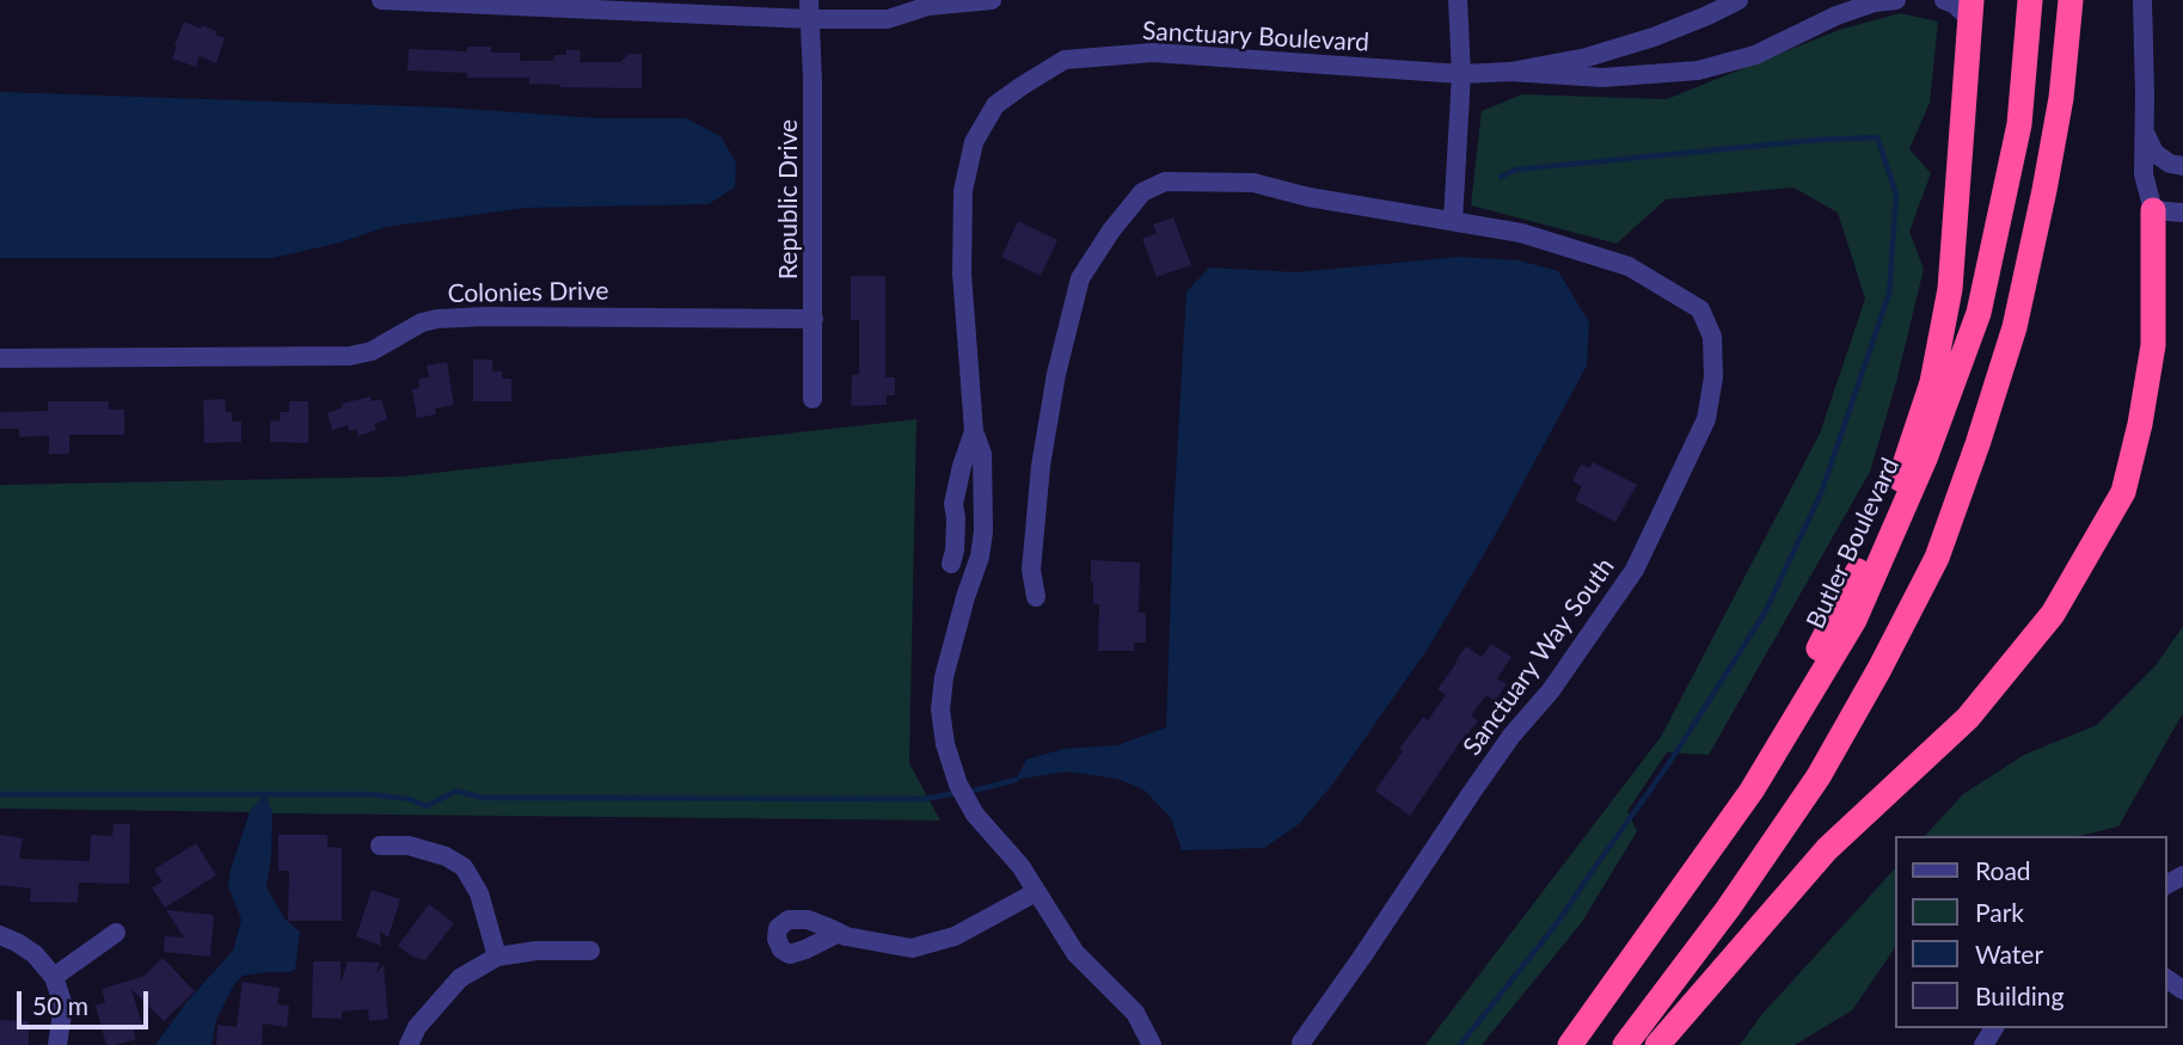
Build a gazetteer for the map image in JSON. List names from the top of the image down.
{
  "streets": {
    "highway": ["Butler Boulevard"],
    "street": [
      "Sanctuary Boulevard",
      "Republic Drive",
      "Colonies Drive",
      "Sanctuary Way South"
    ]
  },
  "crossings": [
    ["Republic Drive", "Colonies Drive"]
  ],
  "legend": [
    "Road",
    "Park",
    "Water",
    "Building"
  ],
  "scale_bar": "50 m"
}
